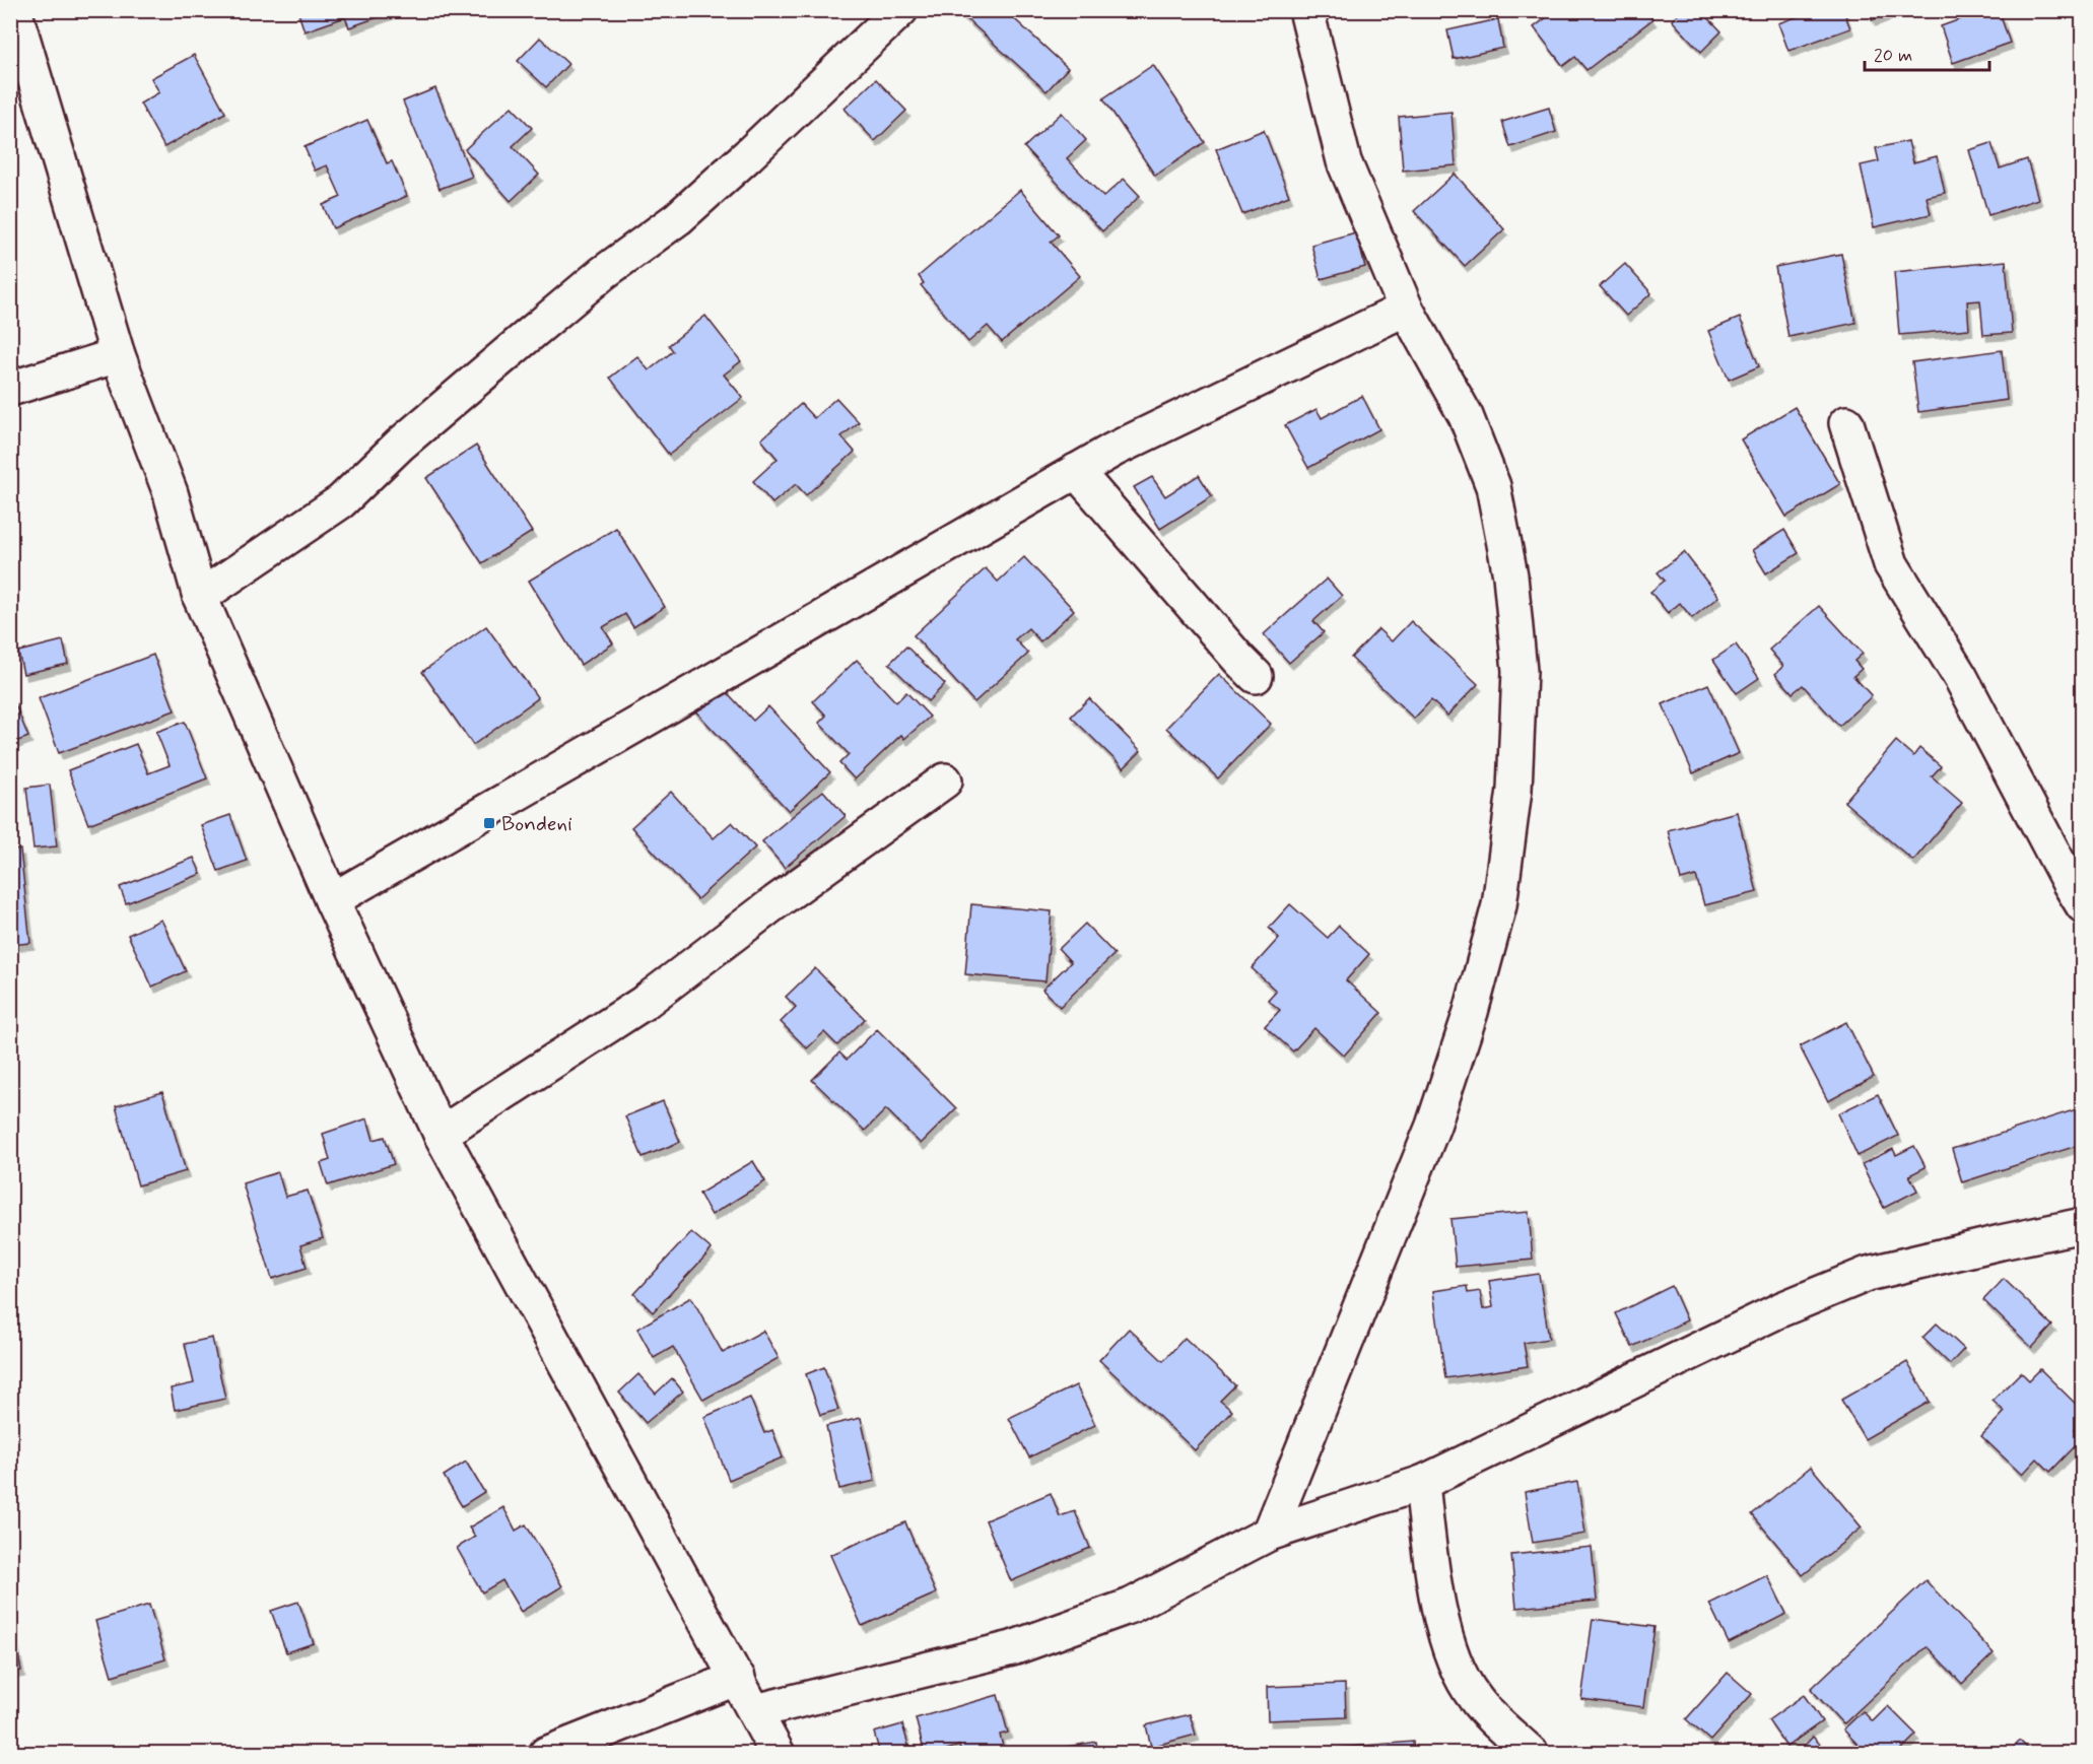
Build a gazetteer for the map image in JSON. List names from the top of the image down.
{
  "places": {
    "transit": ["Bondeni"]
  },
  "scale_bar": "20 m"
}
